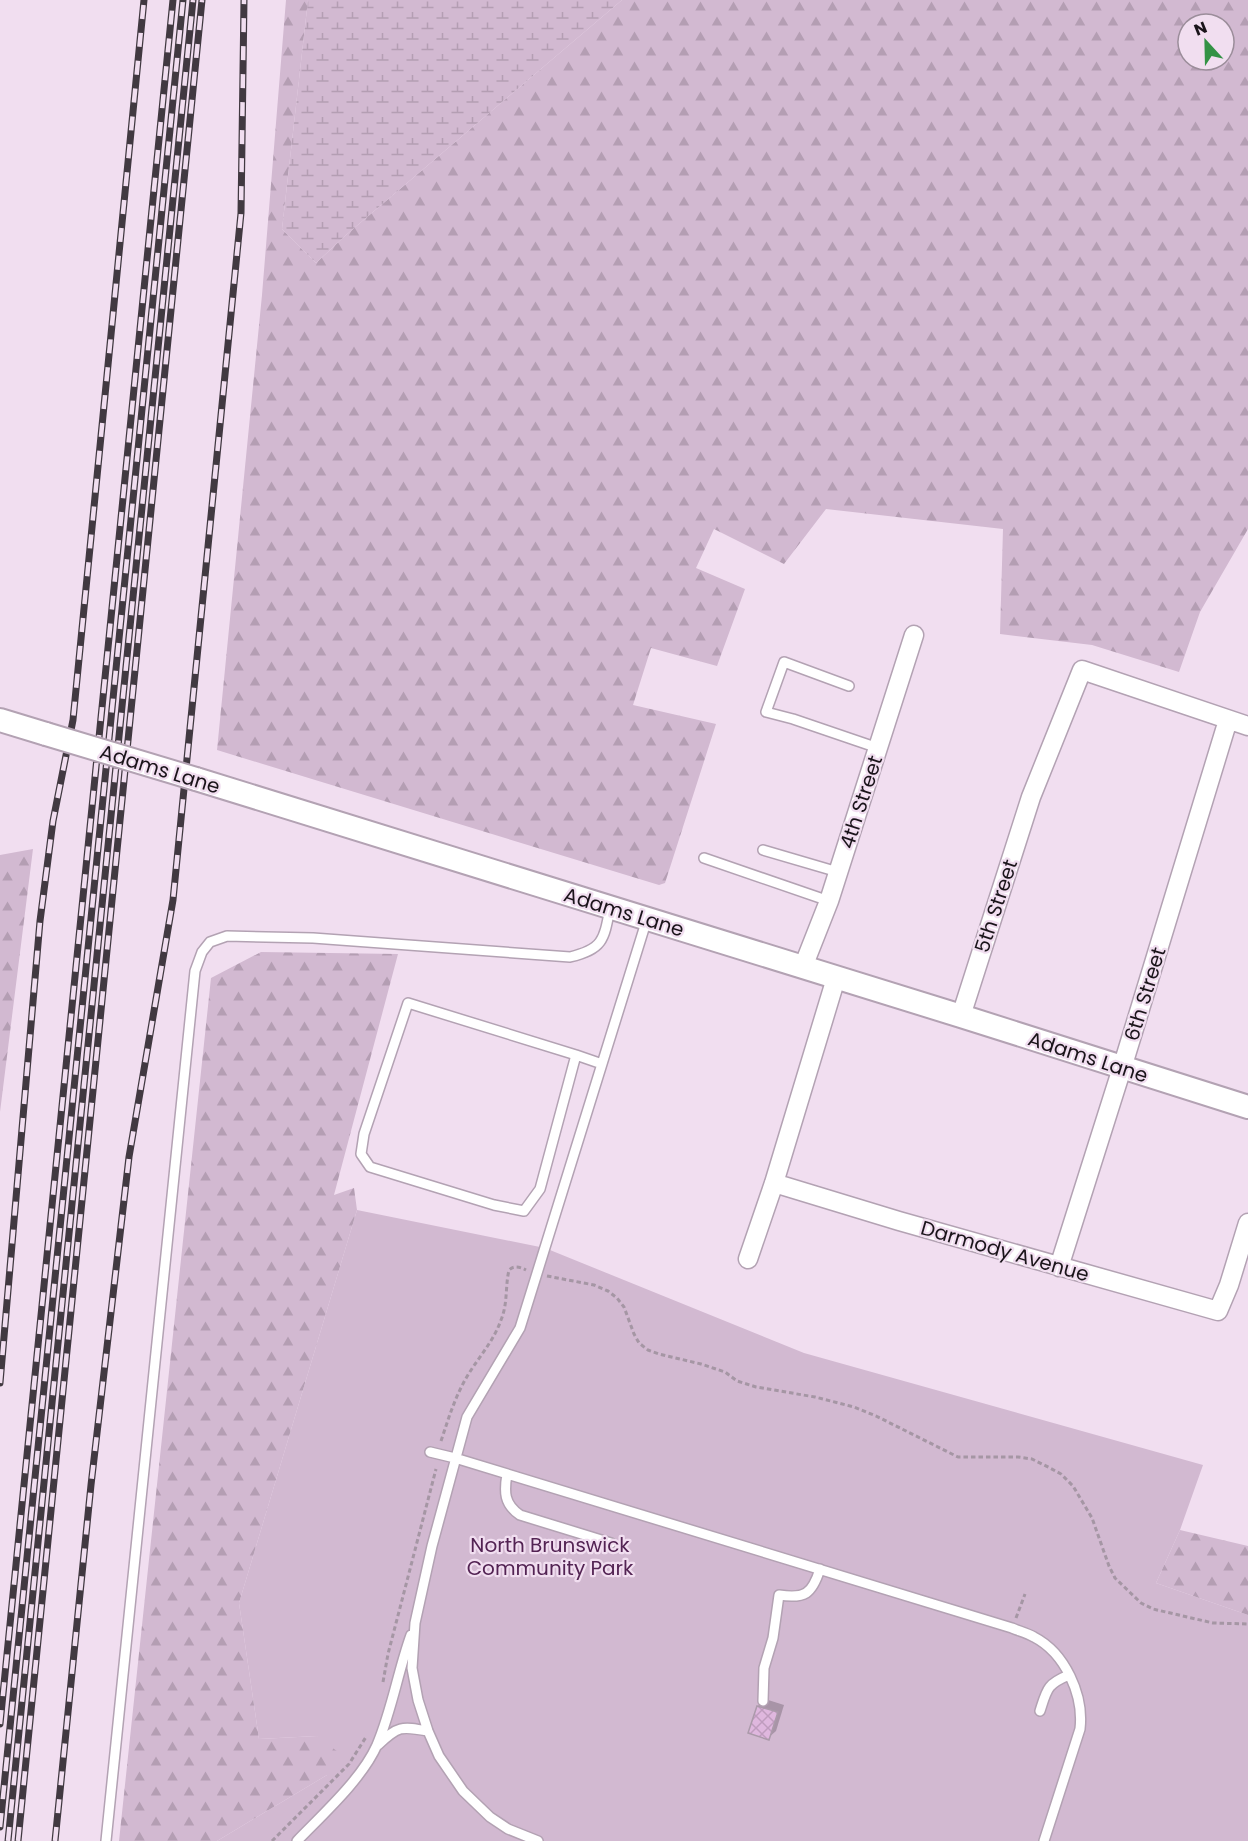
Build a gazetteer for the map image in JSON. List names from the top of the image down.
{
  "streets": {
    "street": [
      "Adams Lane",
      "4th Street",
      "5th Street",
      "6th Street",
      "Darmody Avenue"
    ]
  },
  "crossings": [
    ["Adams Lane", "4th Street"],
    ["Adams Lane", "5th Street"],
    ["Adams Lane", "6th Street"],
    ["5th Street", "6th Street"],
    ["6th Street", "Darmody Avenue"]
  ],
  "parks": ["North Brunswick Community Park"],
  "north": "top"
}
